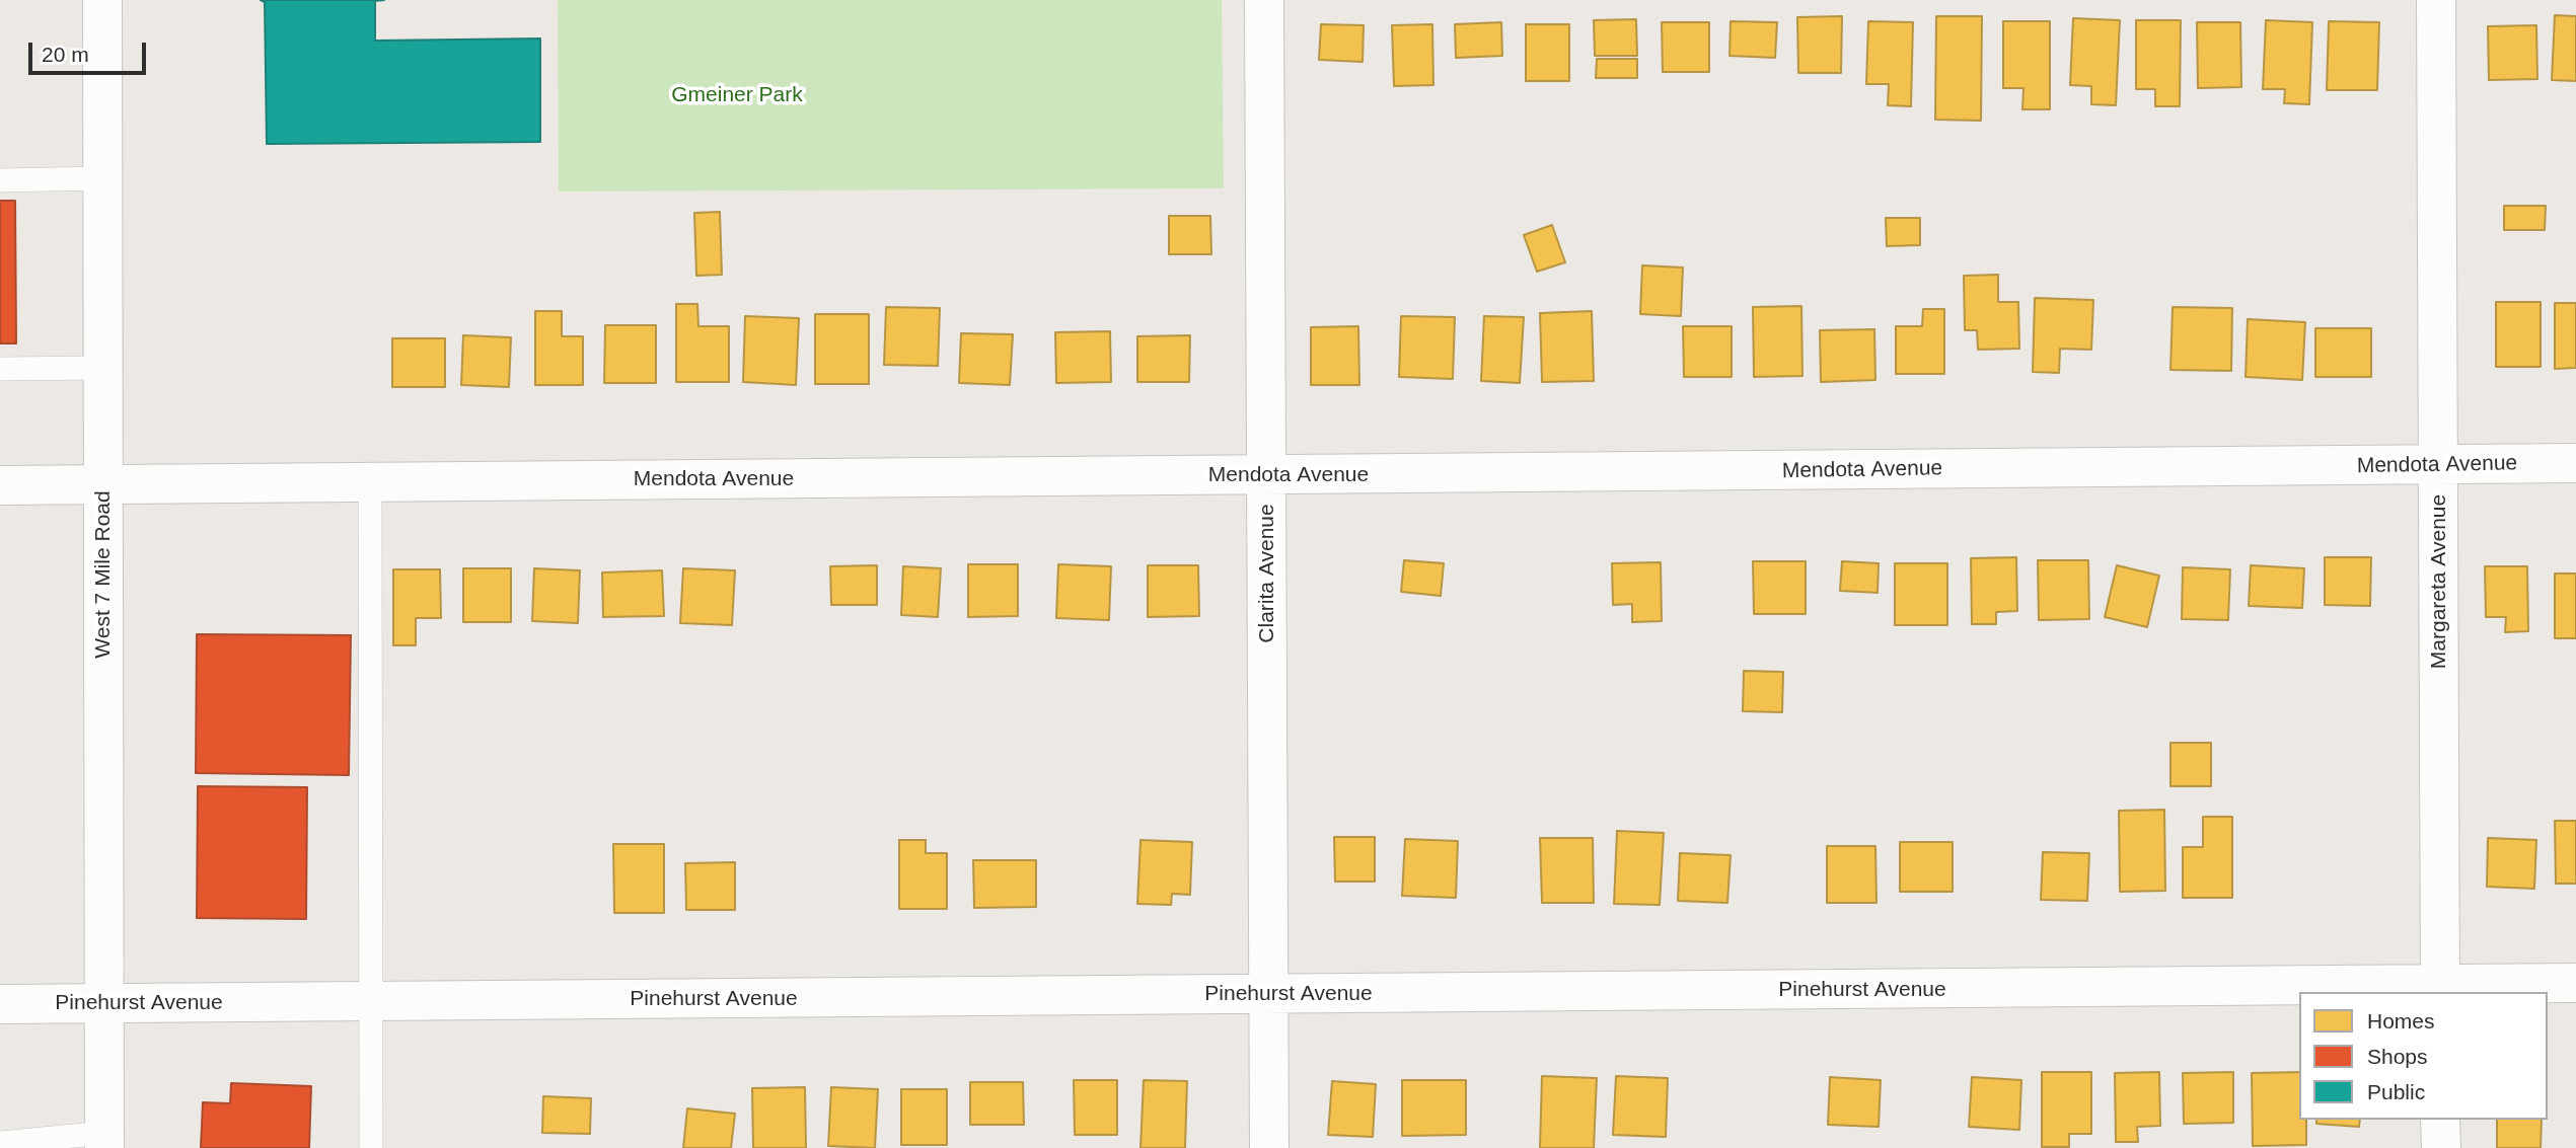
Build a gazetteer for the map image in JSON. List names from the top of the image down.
{
  "streets": {
    "street": [
      "Mendota Avenue",
      "Clarita Avenue",
      "West 7 Mile Road",
      "Margareta Avenue",
      "Pinehurst Avenue"
    ]
  },
  "crossings": [
    ["Mendota Avenue", "Clarita Avenue"],
    ["Mendota Avenue", "West 7 Mile Road"],
    ["Mendota Avenue", "Margareta Avenue"],
    ["Clarita Avenue", "Pinehurst Avenue"],
    ["West 7 Mile Road", "Pinehurst Avenue"],
    ["Margareta Avenue", "Pinehurst Avenue"]
  ],
  "parks": ["Gmeiner Park"],
  "legend": ["Homes", "Shops", "Public"],
  "scale_bar": "20 m"
}
